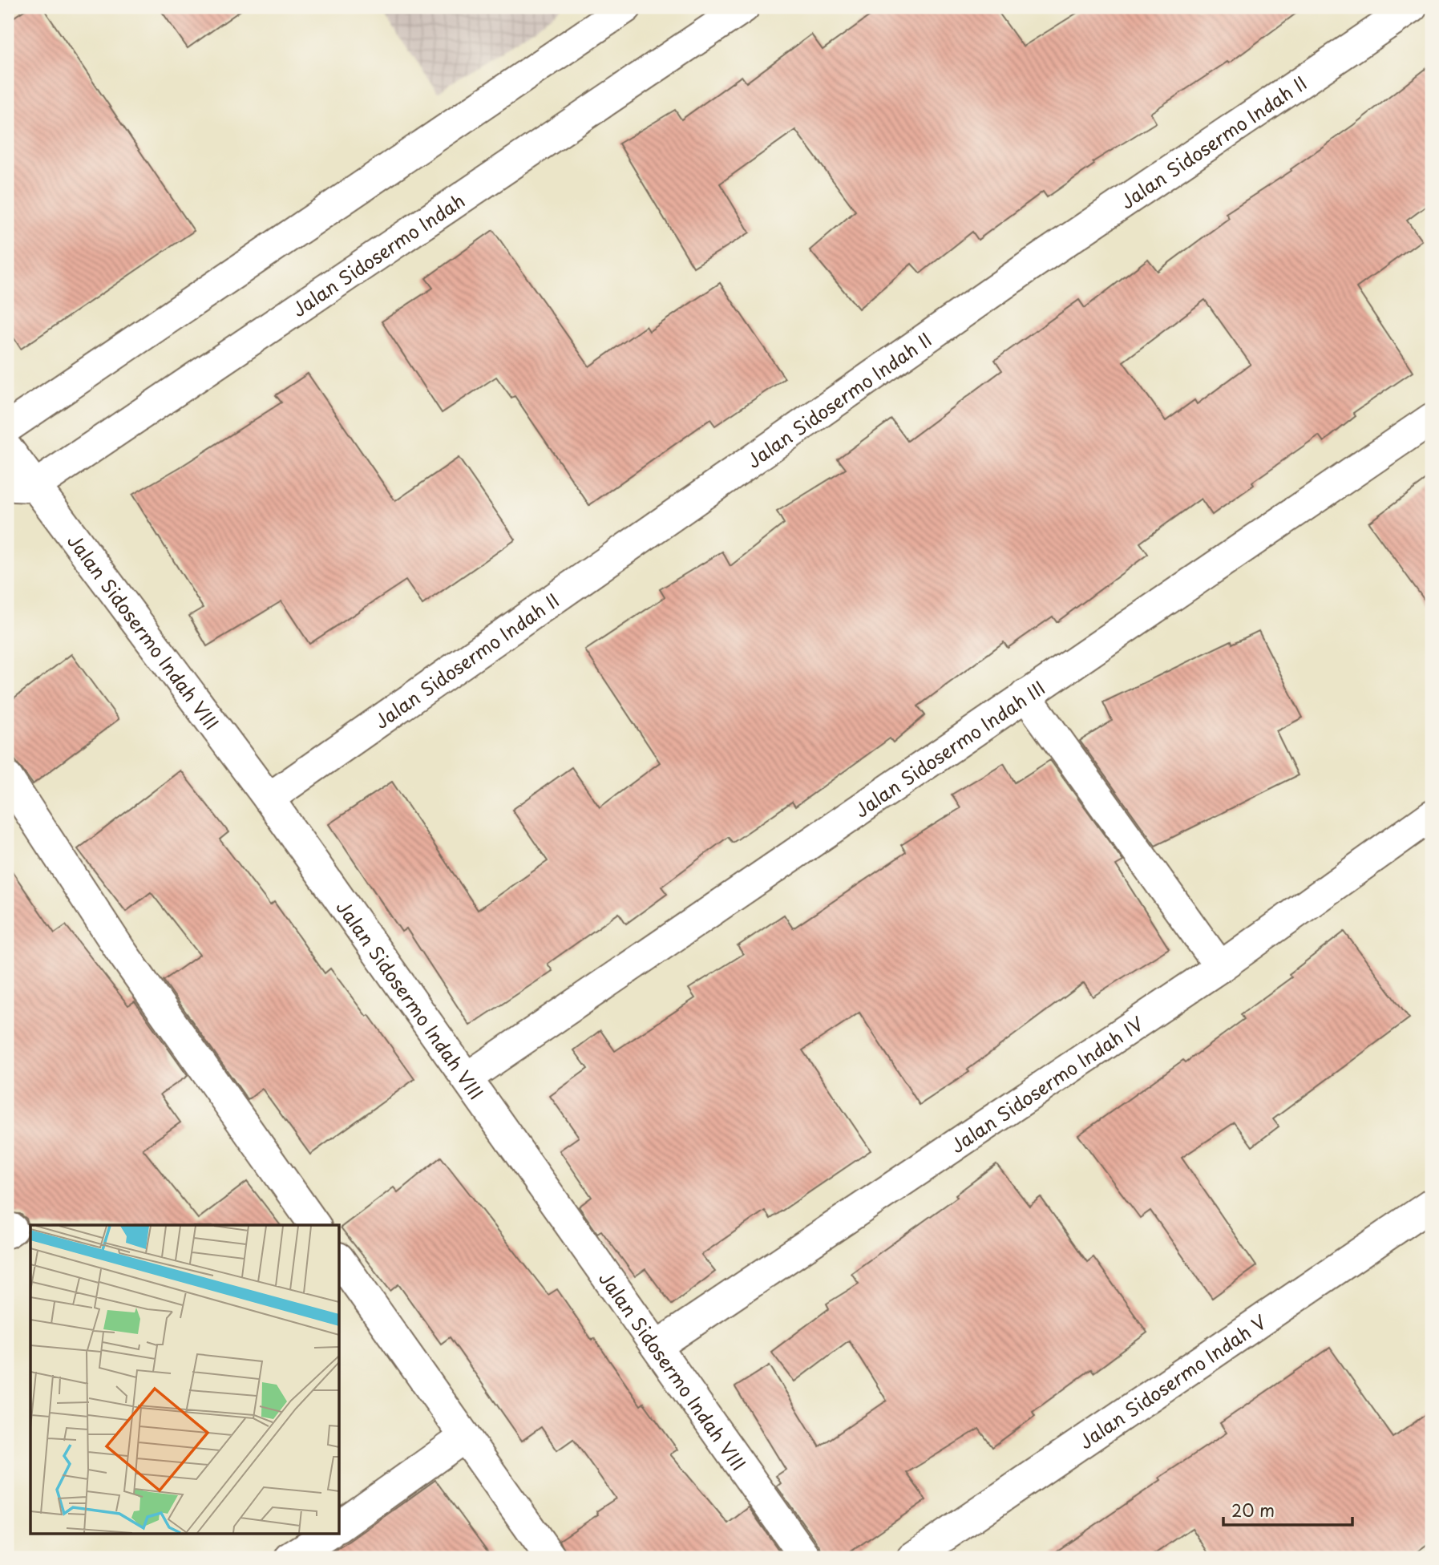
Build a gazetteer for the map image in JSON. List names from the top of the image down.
{
  "streets": {
    "street": [
      "Jalan Sidosermo Indah II",
      "Jalan Sidosermo Indah",
      "Jalan Sidosermo Indah VIII",
      "Jalan Sidosermo Indah III",
      "Jalan Sidosermo Indah IV",
      "Jalan Sidosermo Indah V"
    ]
  },
  "crossings": [
    ["Jalan Sidosermo Indah II", "Jalan Sidosermo Indah VIII"],
    ["Jalan Sidosermo Indah", "Jalan Sidosermo Indah VIII"],
    ["Jalan Sidosermo Indah VIII", "Jalan Sidosermo Indah III"],
    ["Jalan Sidosermo Indah VIII", "Jalan Sidosermo Indah IV"]
  ],
  "scale_bar": "20 m"
}
